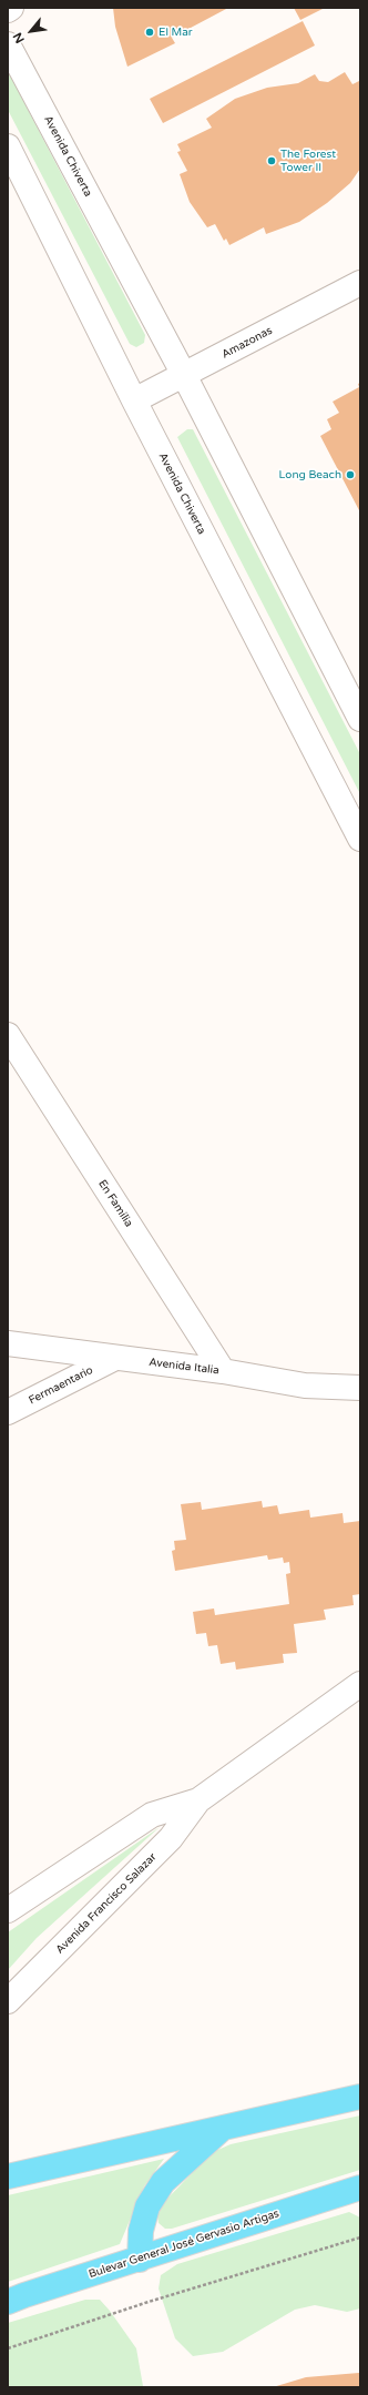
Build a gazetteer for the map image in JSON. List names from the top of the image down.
{
  "streets": {
    "main road": ["Bulevar General José Gervasio Artigas"],
    "street": [
      "Avenida Chiverta",
      "Amazonas",
      "En Familia",
      "Avenida Italia",
      "Fermaentario",
      "Avenida Francisco Salazar"
    ]
  },
  "crossings": [
    ["Avenida Chiverta", "Amazonas"],
    ["En Familia", "Avenida Italia"],
    ["Avenida Italia", "Fermaentario"]
  ],
  "places": ["El Mar", "The Forest Tower II", "Long Beach"],
  "north": "bottom left"
}
